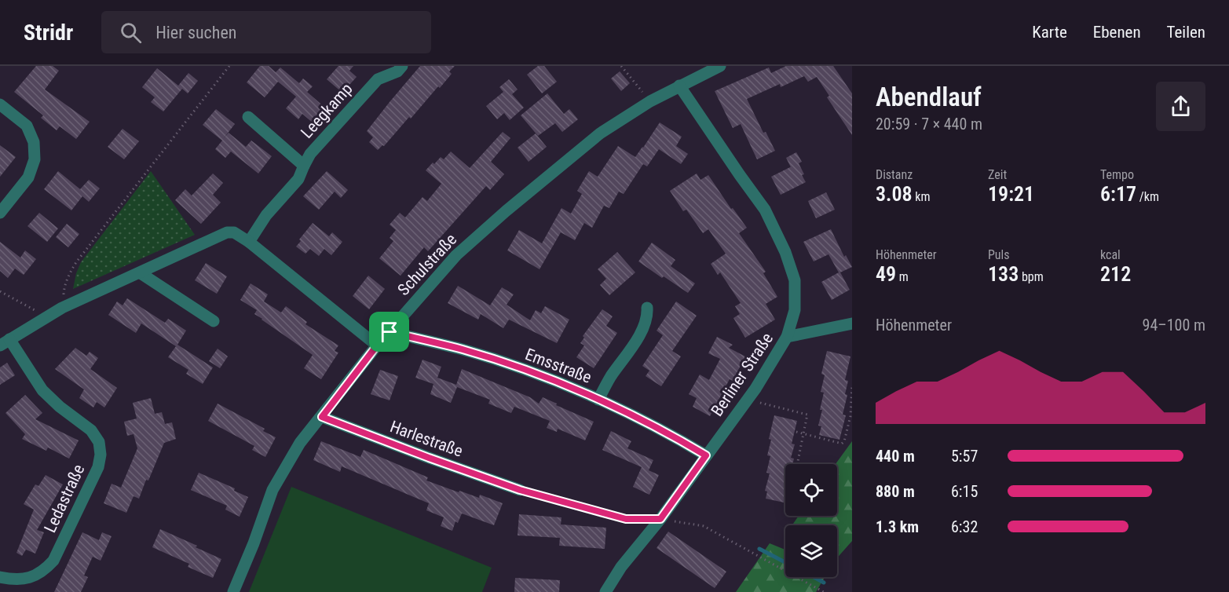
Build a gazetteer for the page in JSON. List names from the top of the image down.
{
  "streets": {
    "street": [
      "Leegkamp",
      "Schulstraße",
      "Emsstraße",
      "Berliner Straße",
      "Harlestraße",
      "Ledastraße"
    ]
  },
  "crossings": [
    ["Leegkamp", "Ledastraße"],
    ["Schulstraße", "Emsstraße"],
    ["Schulstraße", "Berliner Straße"],
    ["Schulstraße", "Harlestraße"],
    ["Schulstraße", "Ledastraße"],
    ["Emsstraße", "Berliner Straße"]
  ],
  "page": {
    "header": "Stridr",
    "search": "Hier suchen",
    "nav": ["Karte", "Ebenen", "Teilen"],
    "heading": ["Abendlauf", "20:59 · 7 × 440 m"],
    "stats": [
      ["Distanz", "3.08 km"],
      ["Zeit", "19:21"],
      ["Tempo", "6:17 /km"],
      ["Höhenmeter", "49 m"],
      ["Puls", "133 bpm"],
      ["kcal", "212"]
    ],
    "chart": ["Höhenmeter", "94–100 m"],
    "list": [
      {
        "name": "440 m",
        "note": "5:57"
      },
      {
        "name": "880 m",
        "note": "6:15"
      },
      {
        "name": "1.3 km",
        "note": "6:32"
      }
    ]
  }
}
